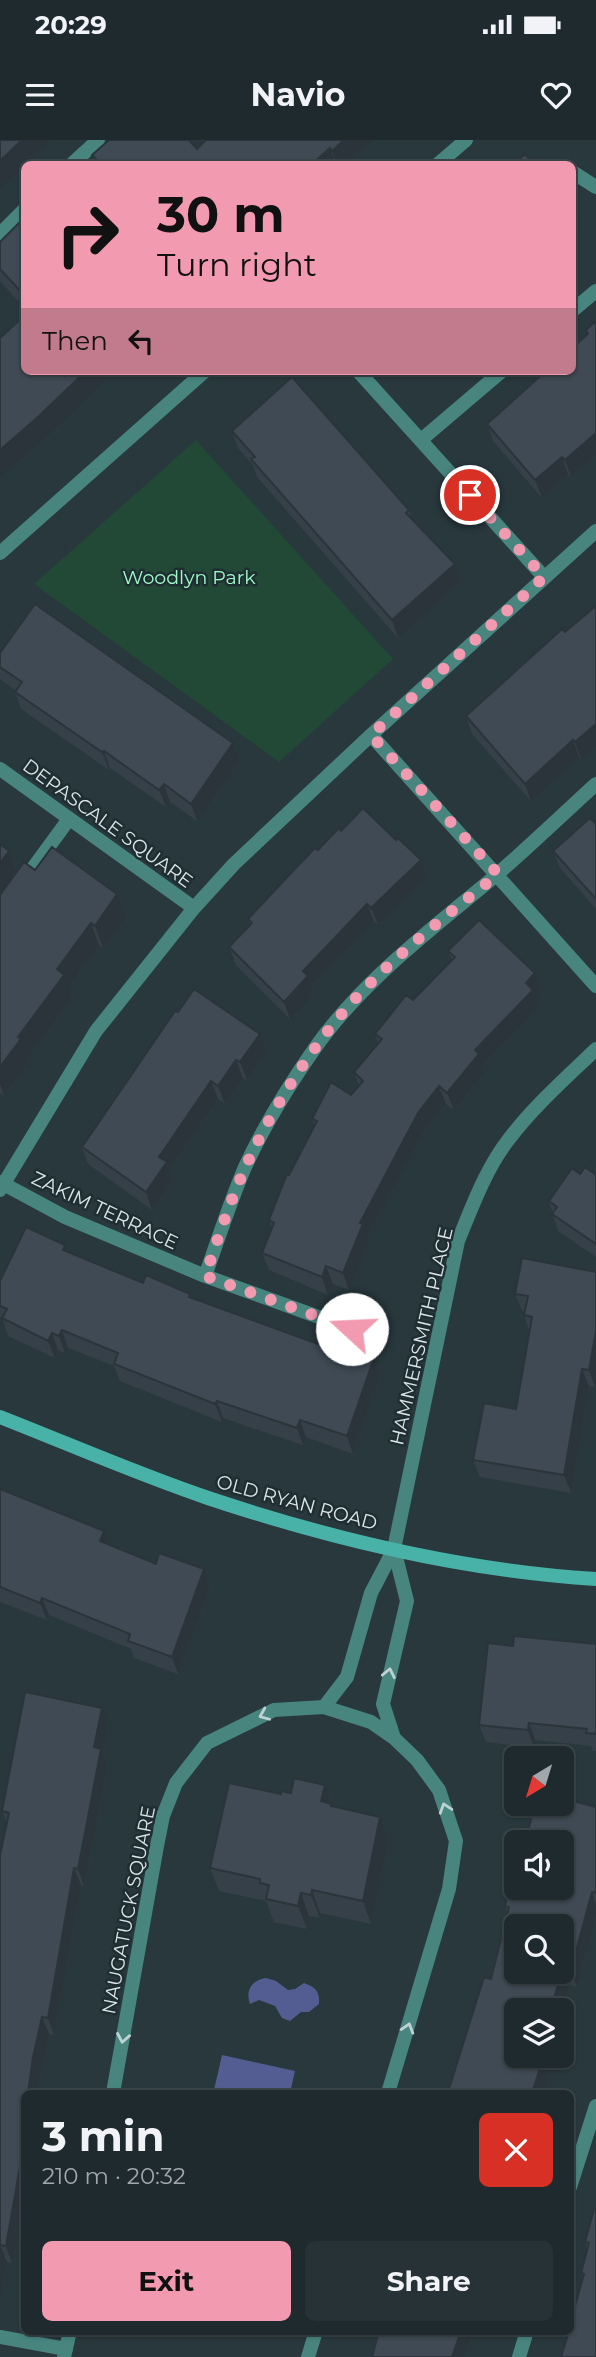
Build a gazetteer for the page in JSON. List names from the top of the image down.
{
  "streets": {
    "street": [
      "DEPASCALE SQUARE",
      "ZAKIM TERRACE",
      "HAMMERSMITH PLACE",
      "OLD RYAN ROAD",
      "NAUGATUCK SQUARE"
    ]
  },
  "crossings": [
    ["HAMMERSMITH PLACE", "OLD RYAN ROAD"],
    ["HAMMERSMITH PLACE", "NAUGATUCK SQUARE"]
  ],
  "parks": ["Woodlyn Park"],
  "north": "bottom left",
  "page": {
    "status": "20:29",
    "header": "Navio",
    "turn": ["30 m", "Turn right"],
    "then": "Then",
    "heading": ["3 min", "210 m · 20:32"],
    "buttons": ["Exit", "Share"]
  }
}
